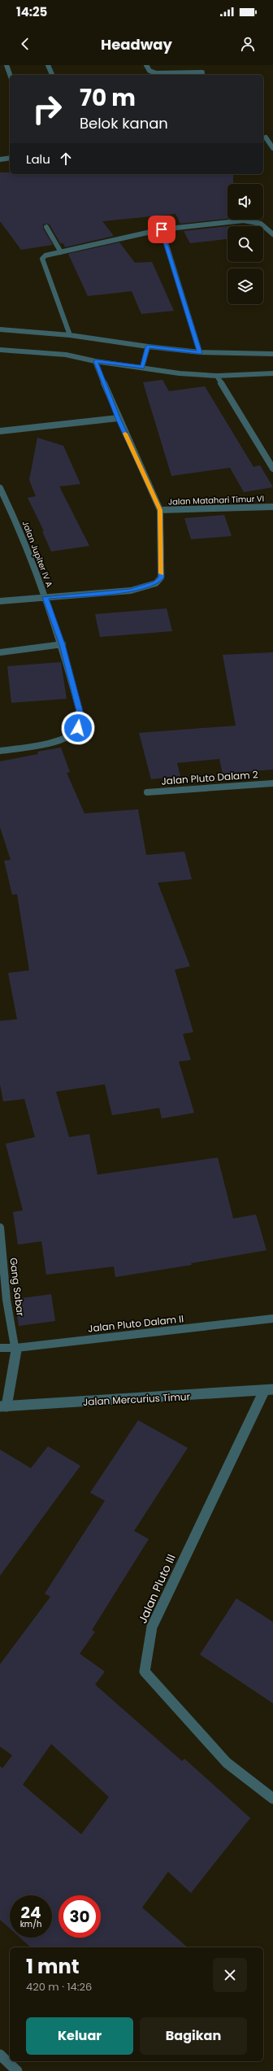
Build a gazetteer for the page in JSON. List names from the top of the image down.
{
  "streets": {
    "street": [
      "Jalan Matahari Timur VI",
      "Jalan Jupiter IV A",
      "Jalan Pluto Dalam 2",
      "Gang Sabar",
      "Jalan Pluto Dalam II",
      "Jalan Mercurius Timur",
      "Jalan Pluto III"
    ]
  },
  "crossings": [
    ["Gang Sabar", "Jalan Pluto Dalam II"],
    ["Jalan Mercurius Timur", "Jalan Pluto III"]
  ],
  "page": {
    "status": "14:25",
    "header": "Headway",
    "turn": ["70 m", "Belok kanan"],
    "then": "Lalu",
    "speed": "24 km/h",
    "limit": "30",
    "heading": ["1 mnt", "420 m · 14:26"],
    "buttons": ["Keluar", "Bagikan"]
  }
}
